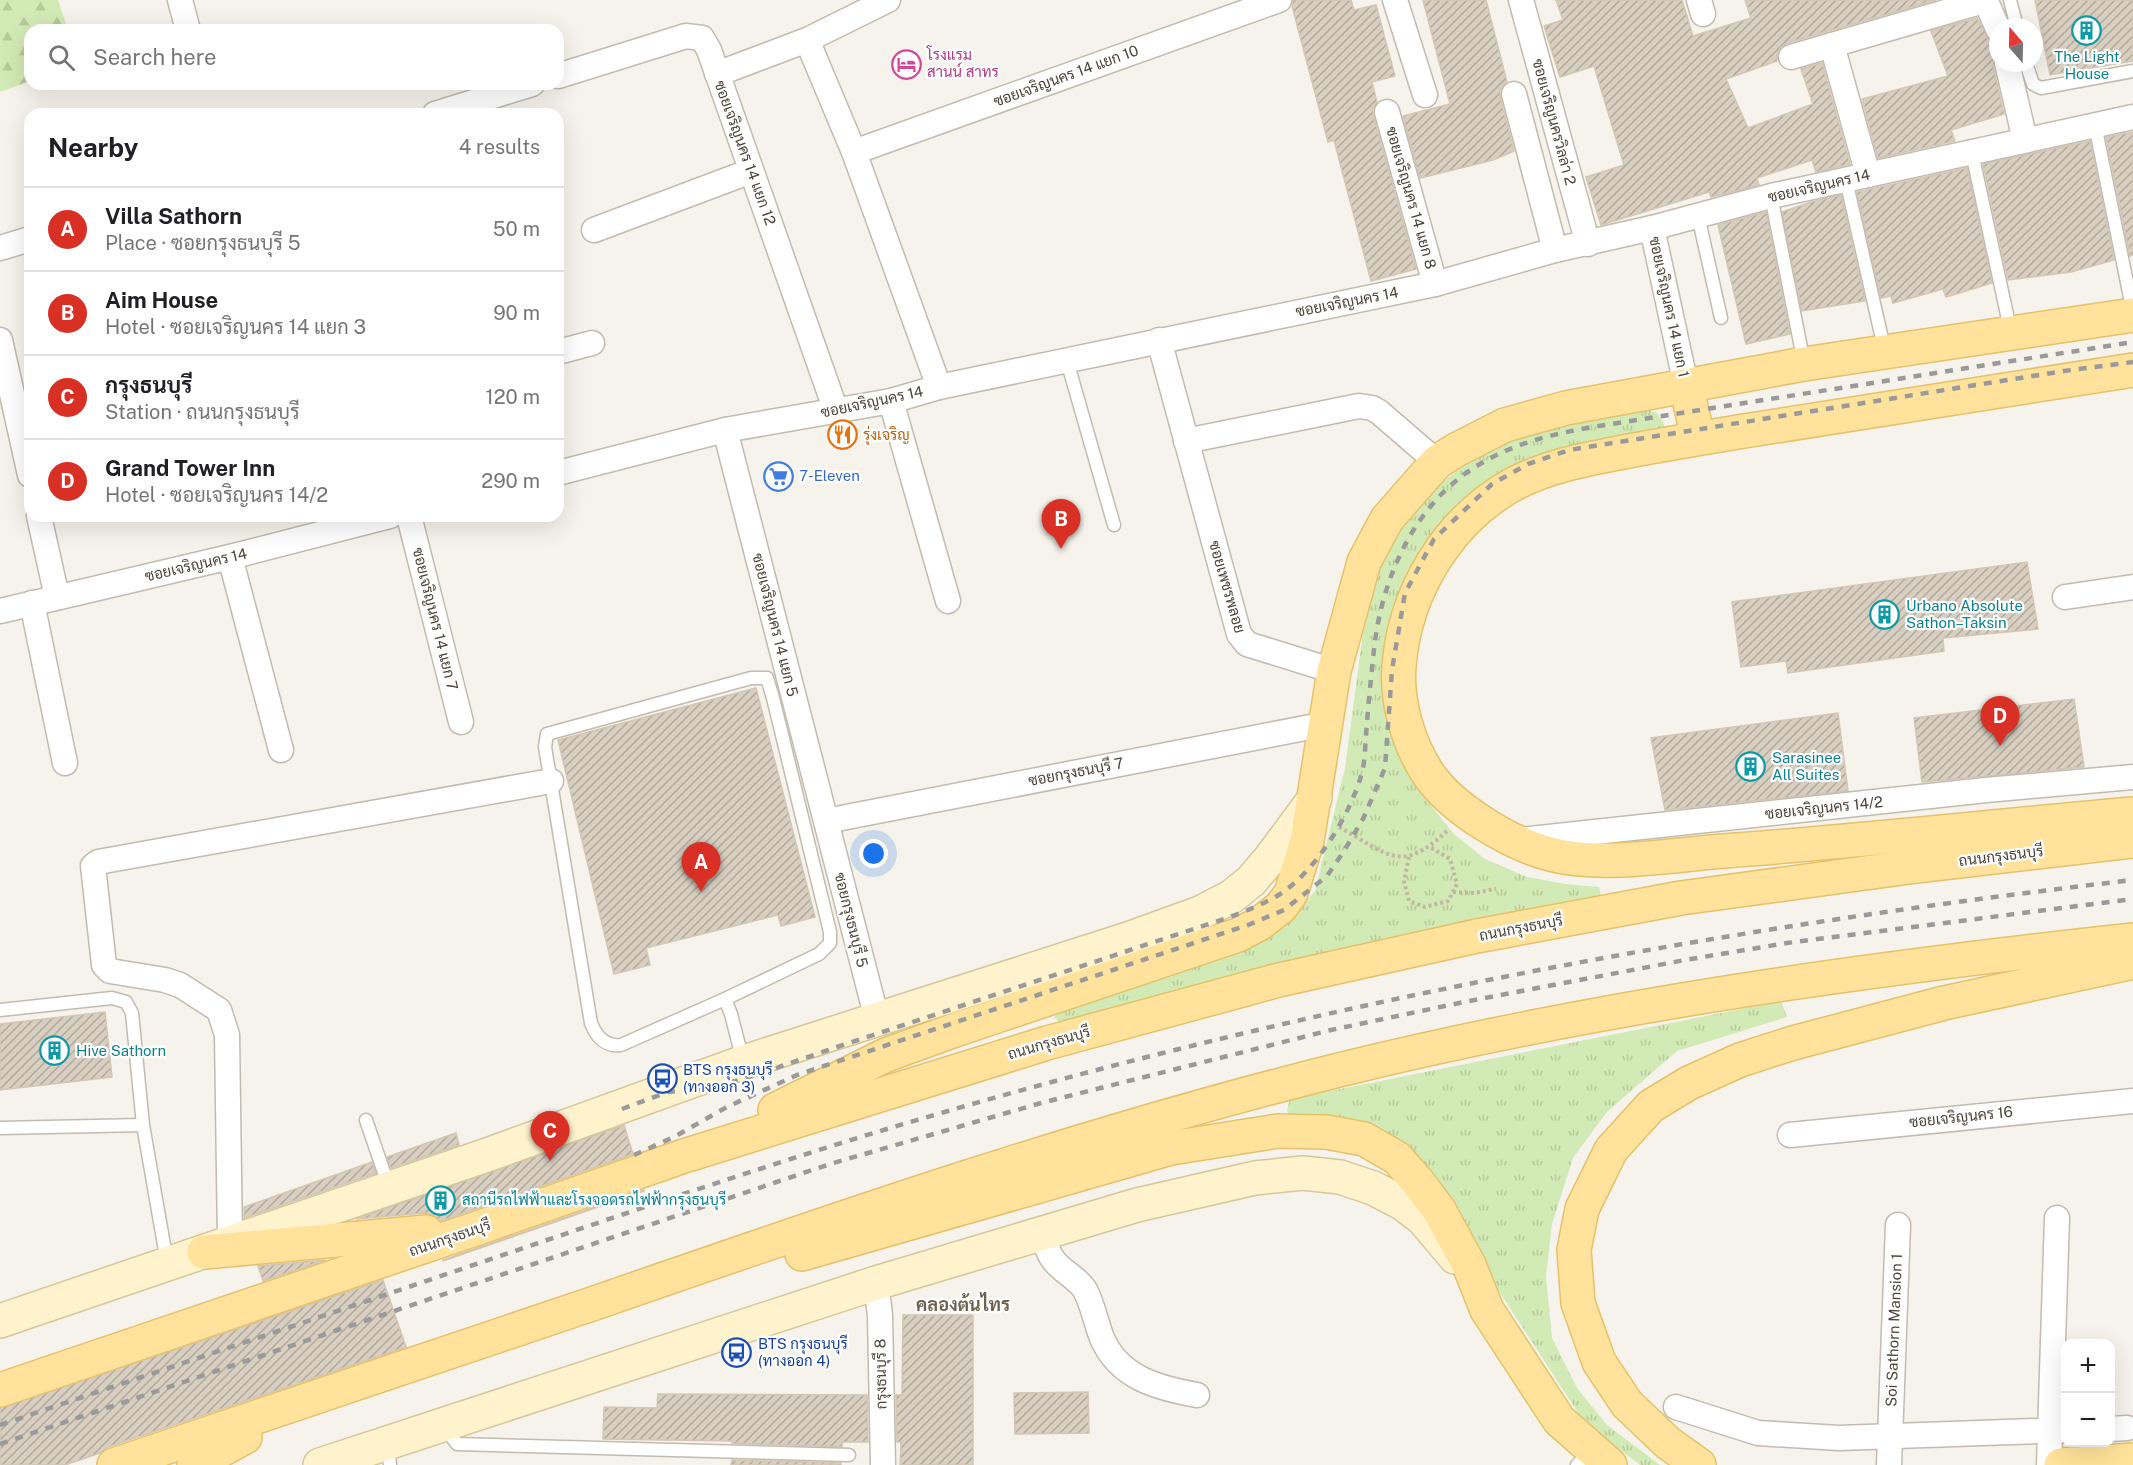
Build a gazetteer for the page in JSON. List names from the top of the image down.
{
  "streets": {
    "main road": ["ถนนกรุงธนบุรี"],
    "street": [
      "ซอยเจริญนคร 14 แยก 10",
      "ซอยเจริญนครวิลล่า 2",
      "ซอยเจริญนคร 14 แยก 12",
      "ซอยเจริญนคร 14",
      "ซอยเจริญนคร 14 แยก 8",
      "ซอยเจริญนคร 14 แยก 1",
      "ซอยเพชรพลอย",
      "ซอยเจริญนคร 14 แยก 7",
      "ซอยเจริญนคร 14 แยก 5",
      "ซอยกรุงธนบุรี 7",
      "ซอยเจริญนคร 14/2",
      "ซอยกรุงธนบุรี 5",
      "ซอยเจริญนคร 16",
      "Soi Sathorn Mansion 1",
      "กรุงธนบุรี 8"
    ]
  },
  "crossings": [
    ["ซอยเจริญนครวิลล่า 2", "ซอยเจริญนคร 14"],
    ["ซอยเจริญนคร 14 แยก 12", "ซอยเจริญนคร 14"],
    ["ซอยเจริญนคร 14", "ซอยเจริญนคร 14 แยก 8"],
    ["ซอยเจริญนคร 14", "ซอยเจริญนคร 14 แยก 1"],
    ["ซอยเจริญนคร 14", "ซอยเพชรพลอย"],
    ["ซอยเจริญนคร 14", "ซอยเจริญนคร 14 แยก 5"],
    ["ซอยเจริญนคร 14 แยก 5", "ซอยกรุงธนบุรี 7"],
    ["ซอยเจริญนคร 14 แยก 5", "ซอยกรุงธนบุรี 5"],
    ["ซอยกรุงธนบุรี 7", "ซอยกรุงธนบุรี 5"]
  ],
  "districts": ["คลองต้นไทร"],
  "places": {
    "building": [
      "The Light House",
      "Urbano Absolute Sathon–Taksin",
      "Sarasinee All Suites",
      "Hive Sathorn",
      "สถานีรถไฟฟ้าและโรงจอดรถไฟฟ้ากรุงธนบุรี"
    ],
    "hotel": ["โรงแรม สานน์ สาทร"],
    "restaurant": ["รุ่งเจริญ"],
    "supermarket": ["7-Eleven"],
    "bus stop": ["BTS กรุงธนบุรี (ทางออก 3)", "BTS กรุงธนบุรี (ทางออก 4)"]
  },
  "north": "top",
  "page": {
    "search": "Search here",
    "heading": ["Nearby", "4 results"],
    "list": [
      {
        "mark": "A",
        "name": "Villa Sathorn",
        "note": "Place · ซอยกรุงธนบุรี 5",
        "value": "50 m"
      },
      {
        "mark": "B",
        "name": "Aim House",
        "note": "Hotel · ซอยเจริญนคร 14 แยก 3",
        "value": "90 m"
      },
      {
        "mark": "C",
        "name": "กรุงธนบุรี",
        "note": "Station · ถนนกรุงธนบุรี",
        "value": "120 m"
      },
      {
        "mark": "D",
        "name": "Grand Tower Inn",
        "note": "Hotel · ซอยเจริญนคร 14/2",
        "value": "290 m"
      }
    ],
    "pins": [
      "B",
      "D",
      "A",
      "C"
    ],
    "map_buttons": ["+", "−"]
  }
}
